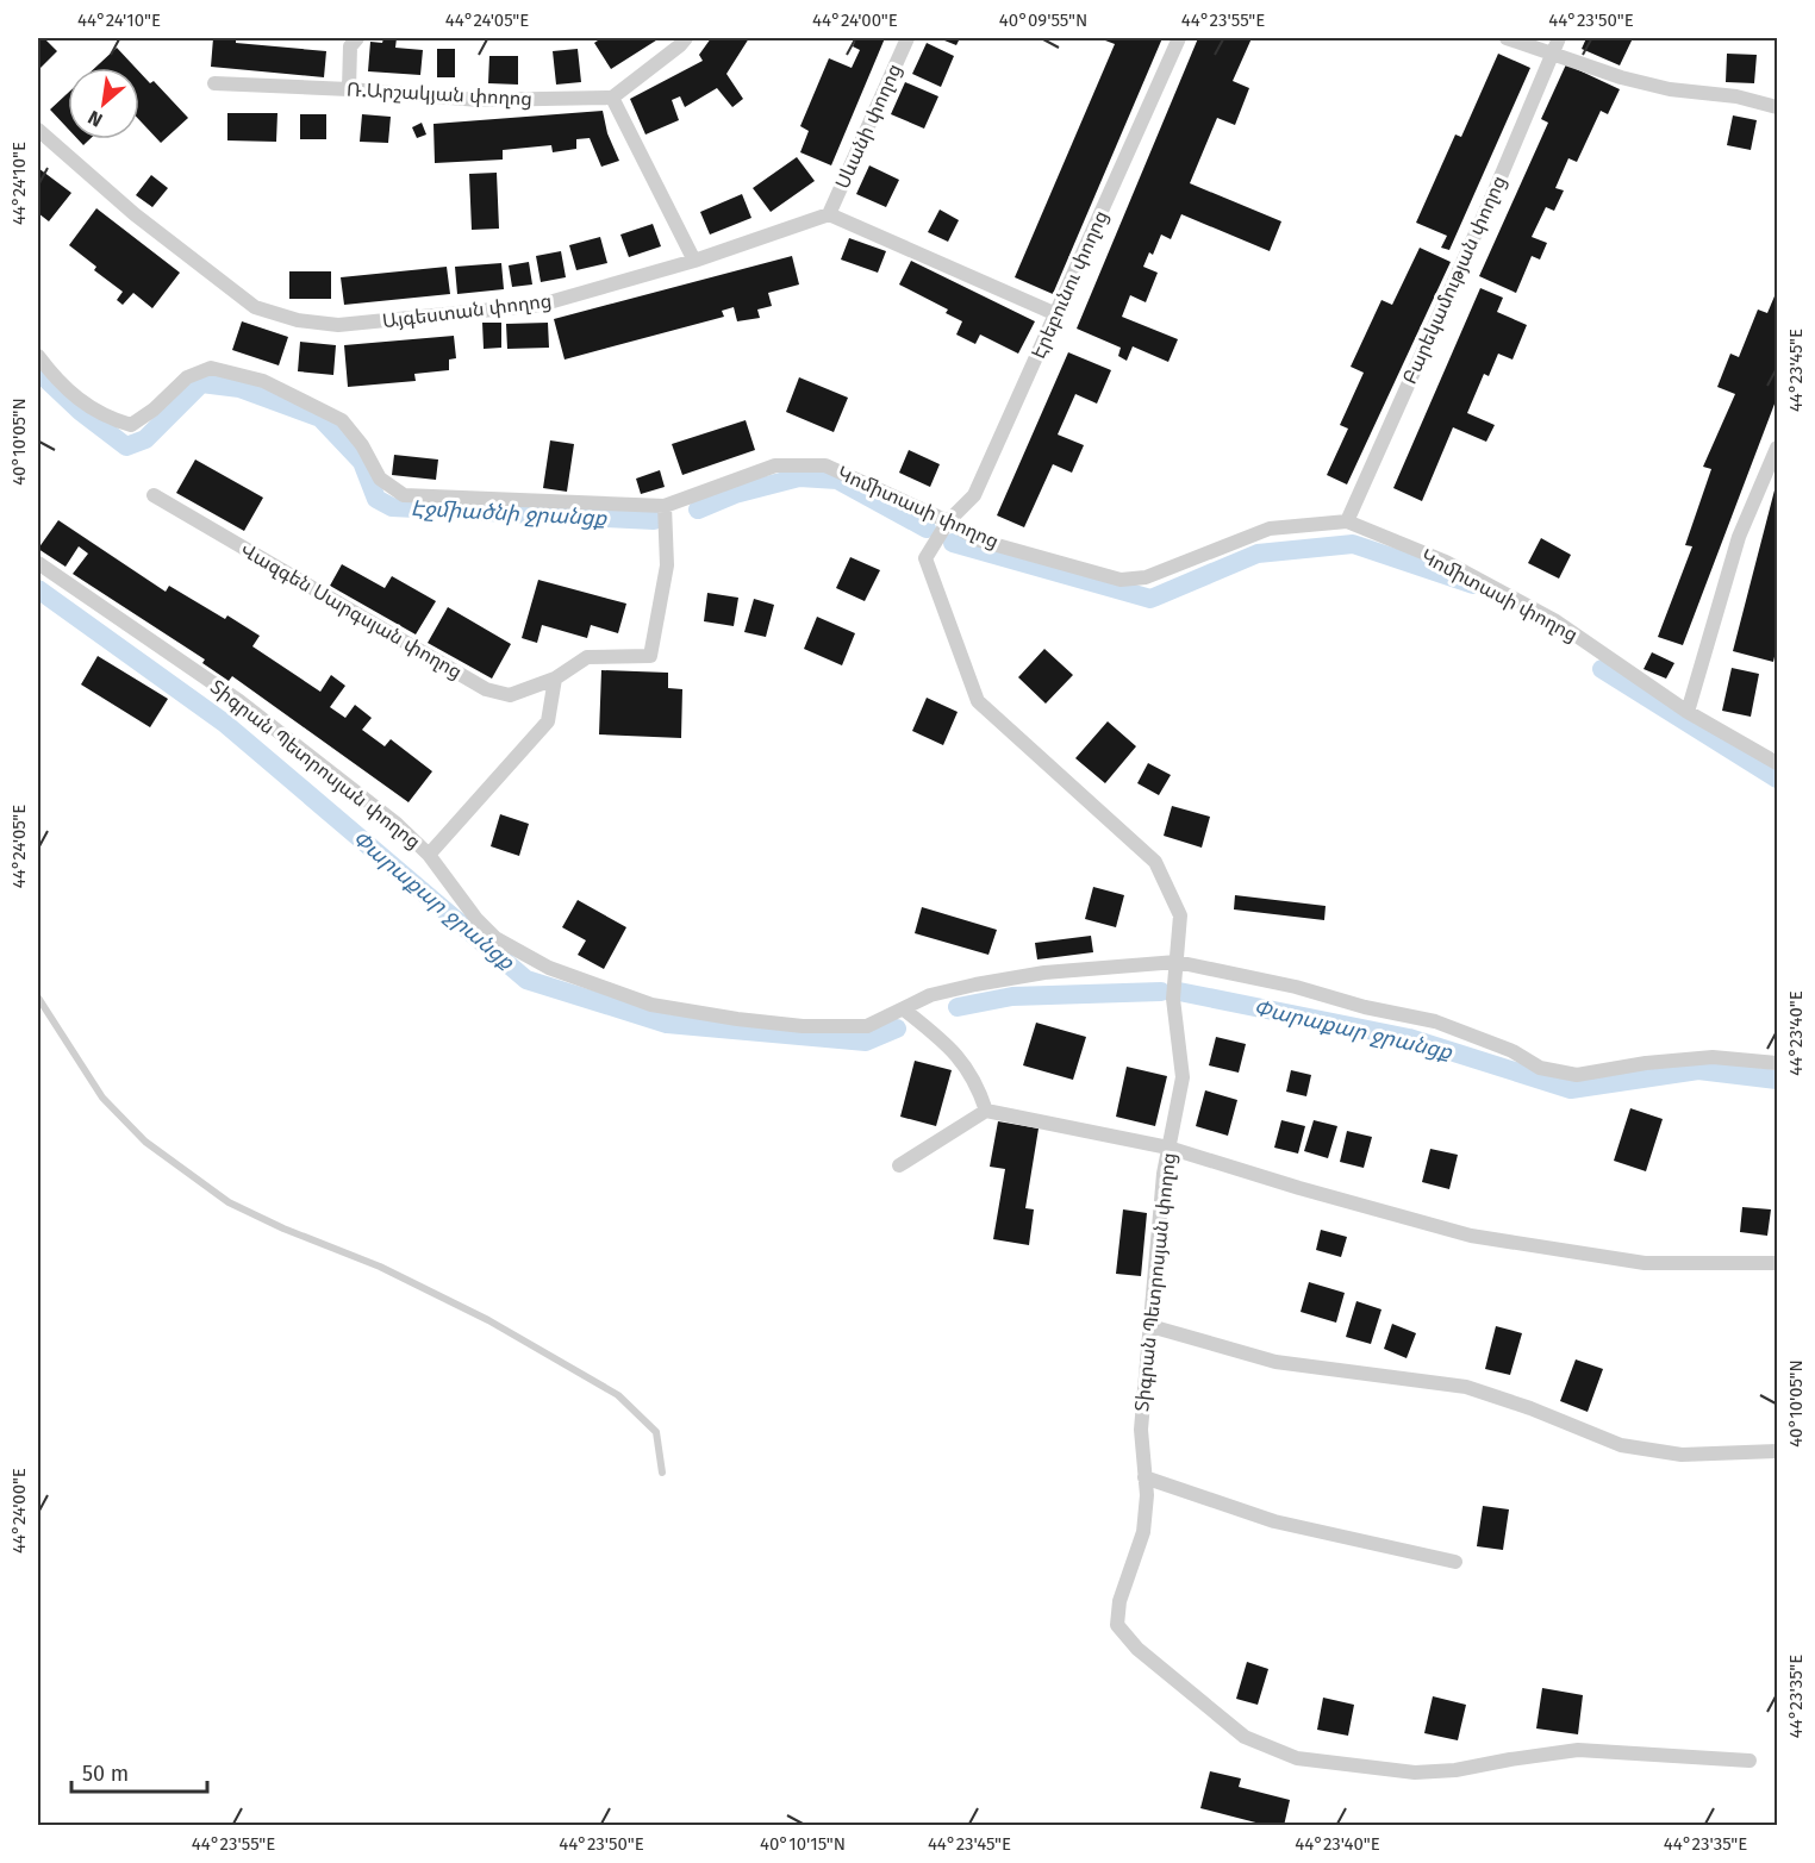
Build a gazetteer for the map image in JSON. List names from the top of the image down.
{
  "streets": {
    "street": [
      "Ռ.Արշակյան փողոց",
      "Սևանի փողոց",
      "Բարեկամության փողոց",
      "Էրեբունու փողոց",
      "Այգեստան փողոց",
      "Կոմիտասի փողոց",
      "Վազգեն Սարգսյան փողոց",
      "Տիգրան Պետրոսյան փողոց"
    ]
  },
  "crossings": [
    ["Սևանի փողոց", "Այգեստան փողոց"],
    ["Բարեկամության փողոց", "Կոմիտասի փողոց"],
    ["Էրեբունու փողոց", "Կոմիտասի փողոց"],
    ["Էրեբունու փողոց", "Տիգրան Պետրոսյան փողոց"],
    ["Կոմիտասի փողոց", "Վազգեն Սարգսյան փողոց"],
    ["Կոմիտասի փողոց", "Տիգրան Պետրոսյան փողոց"]
  ],
  "water": ["Էջմիածնի ջրանցք", "Փարաքար ջրանցք"],
  "scale_bar": "50 m",
  "north": "bottom left",
  "coordinates": [
    "44°24'10\"E",
    "44°24'05\"E",
    "44°24'00\"E",
    "40°09'55\"N",
    "44°23'55\"E",
    "44°23'50\"E",
    "44°23'45\"E",
    "40°10'05\"N",
    "44°23'40\"E",
    "44°23'35\"E",
    "40°10'15\"N"
  ]
}
